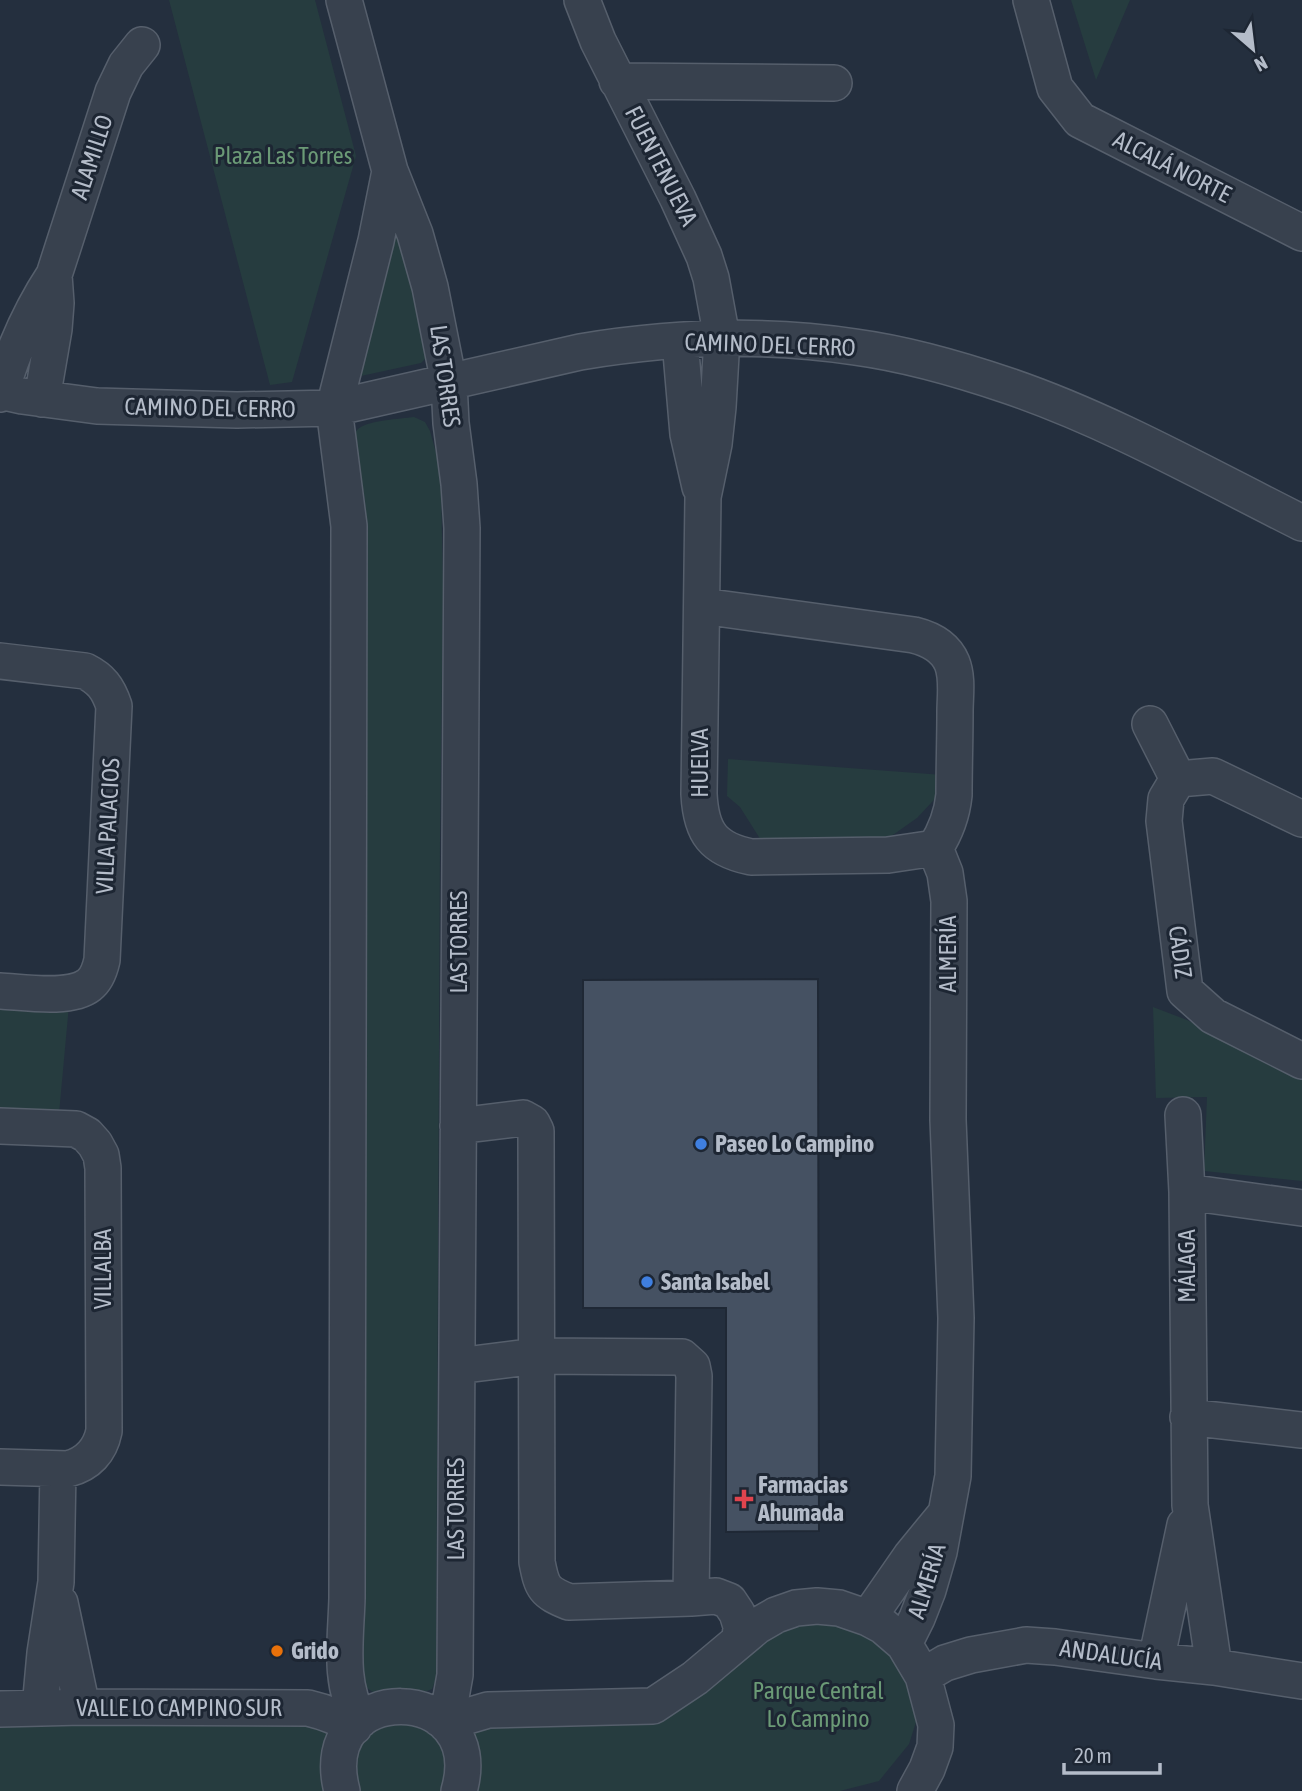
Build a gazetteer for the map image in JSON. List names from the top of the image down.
{
  "streets": {
    "street": [
      "ALAMILLO",
      "FUENTENUEVA",
      "ALCALÁ NORTE",
      "CAMINO DEL CERRO",
      "LAS TORRES",
      "HUELVA",
      "VILLA PALACIOS",
      "CÁDIZ",
      "ALMERÍA",
      "MÁLAGA",
      "VILLALBA",
      "ANDALUCÍA",
      "VALLE LO CAMPINO SUR"
    ]
  },
  "crossings": [
    ["ALAMILLO", "CAMINO DEL CERRO"],
    ["FUENTENUEVA", "CAMINO DEL CERRO"],
    ["FUENTENUEVA", "HUELVA"],
    ["CAMINO DEL CERRO", "LAS TORRES"],
    ["CAMINO DEL CERRO", "HUELVA"],
    ["LAS TORRES", "VALLE LO CAMPINO SUR"],
    ["HUELVA", "ALMERÍA"],
    ["MÁLAGA", "ANDALUCÍA"]
  ],
  "parks": ["Plaza Las Torres", "Parque Central Lo Campino"],
  "places": {
    "other": ["Paseo Lo Campino", "Santa Isabel", "Grido"],
    "health": ["Farmacias Ahumada"]
  },
  "scale_bar": "20 m",
  "north": "bottom right"
}
